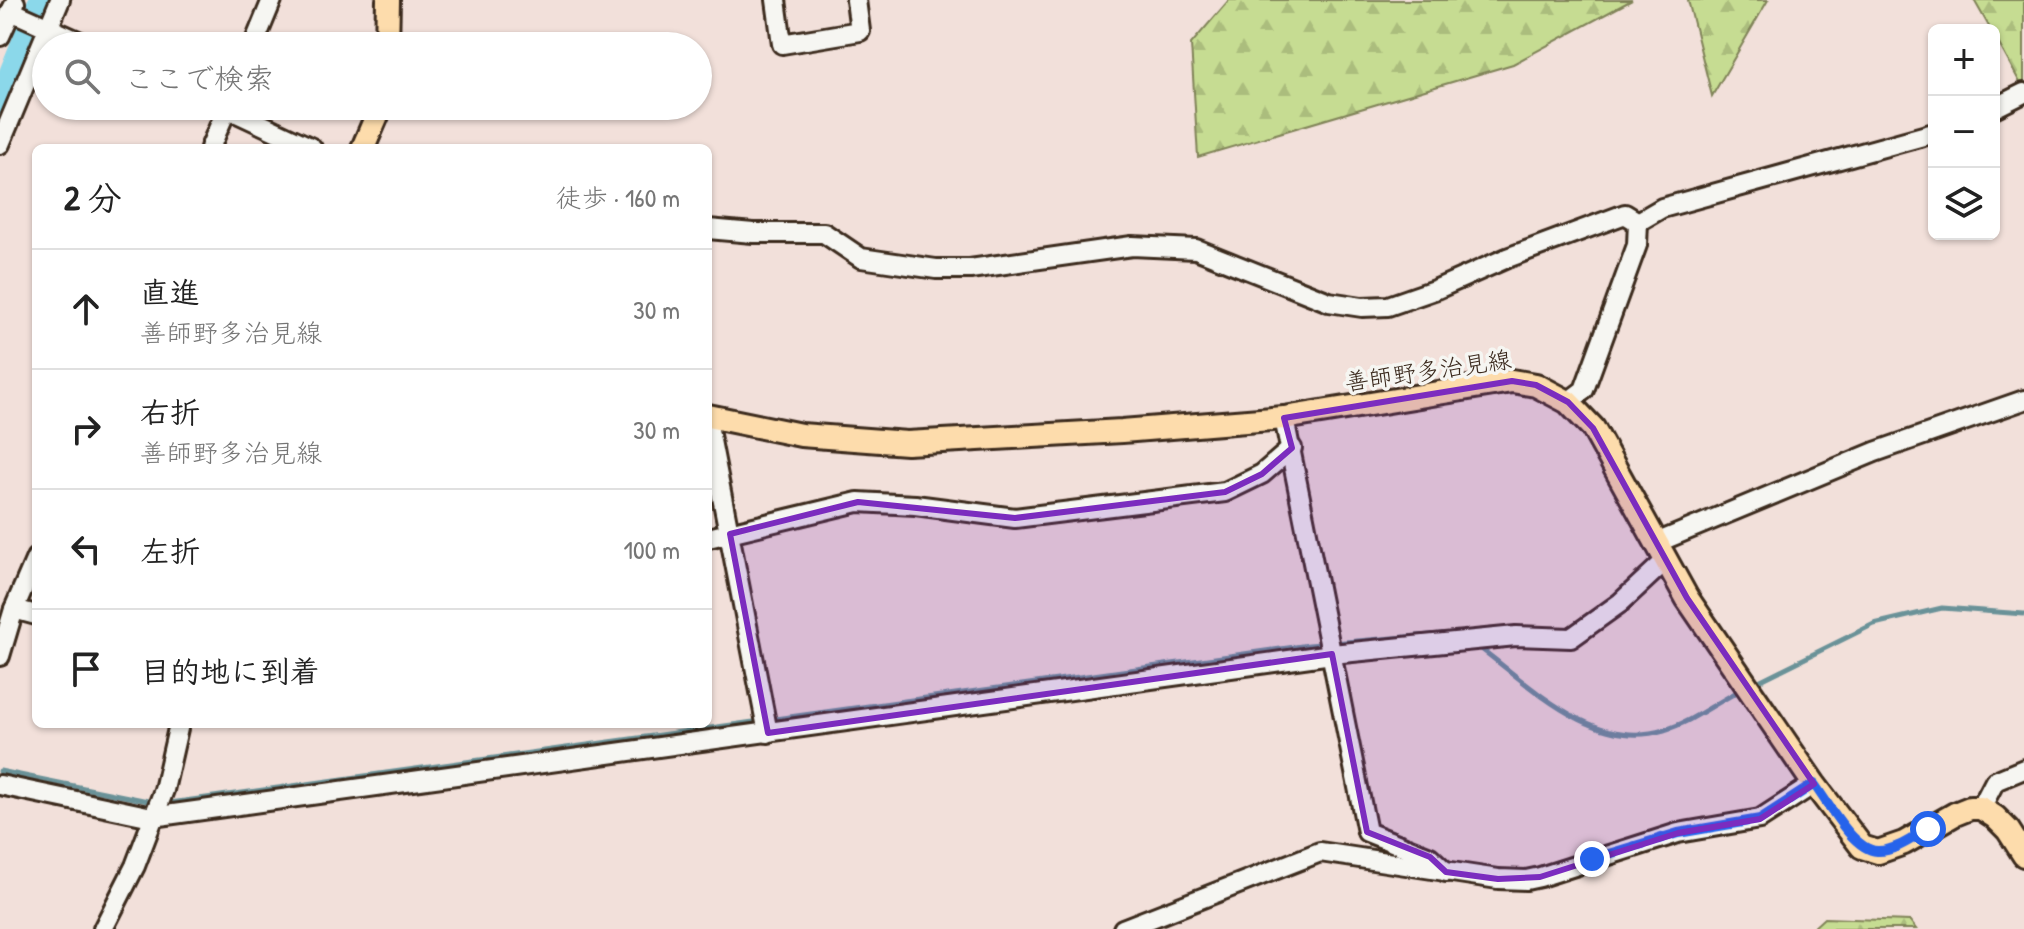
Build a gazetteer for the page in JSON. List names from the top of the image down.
{
  "streets": {
    "main road": ["善師野多治見線"]
  },
  "page": {
    "map_buttons": ["+", "−"],
    "search": "ここで検索",
    "heading": ["2 分", "徒歩 · 160 m"],
    "list": [
      ["直進", "善師野多治見線", "30 m"],
      ["右折", "善師野多治見線", "30 m"],
      ["左折", "100 m"],
      "目的地に到着"
    ]
  }
}
